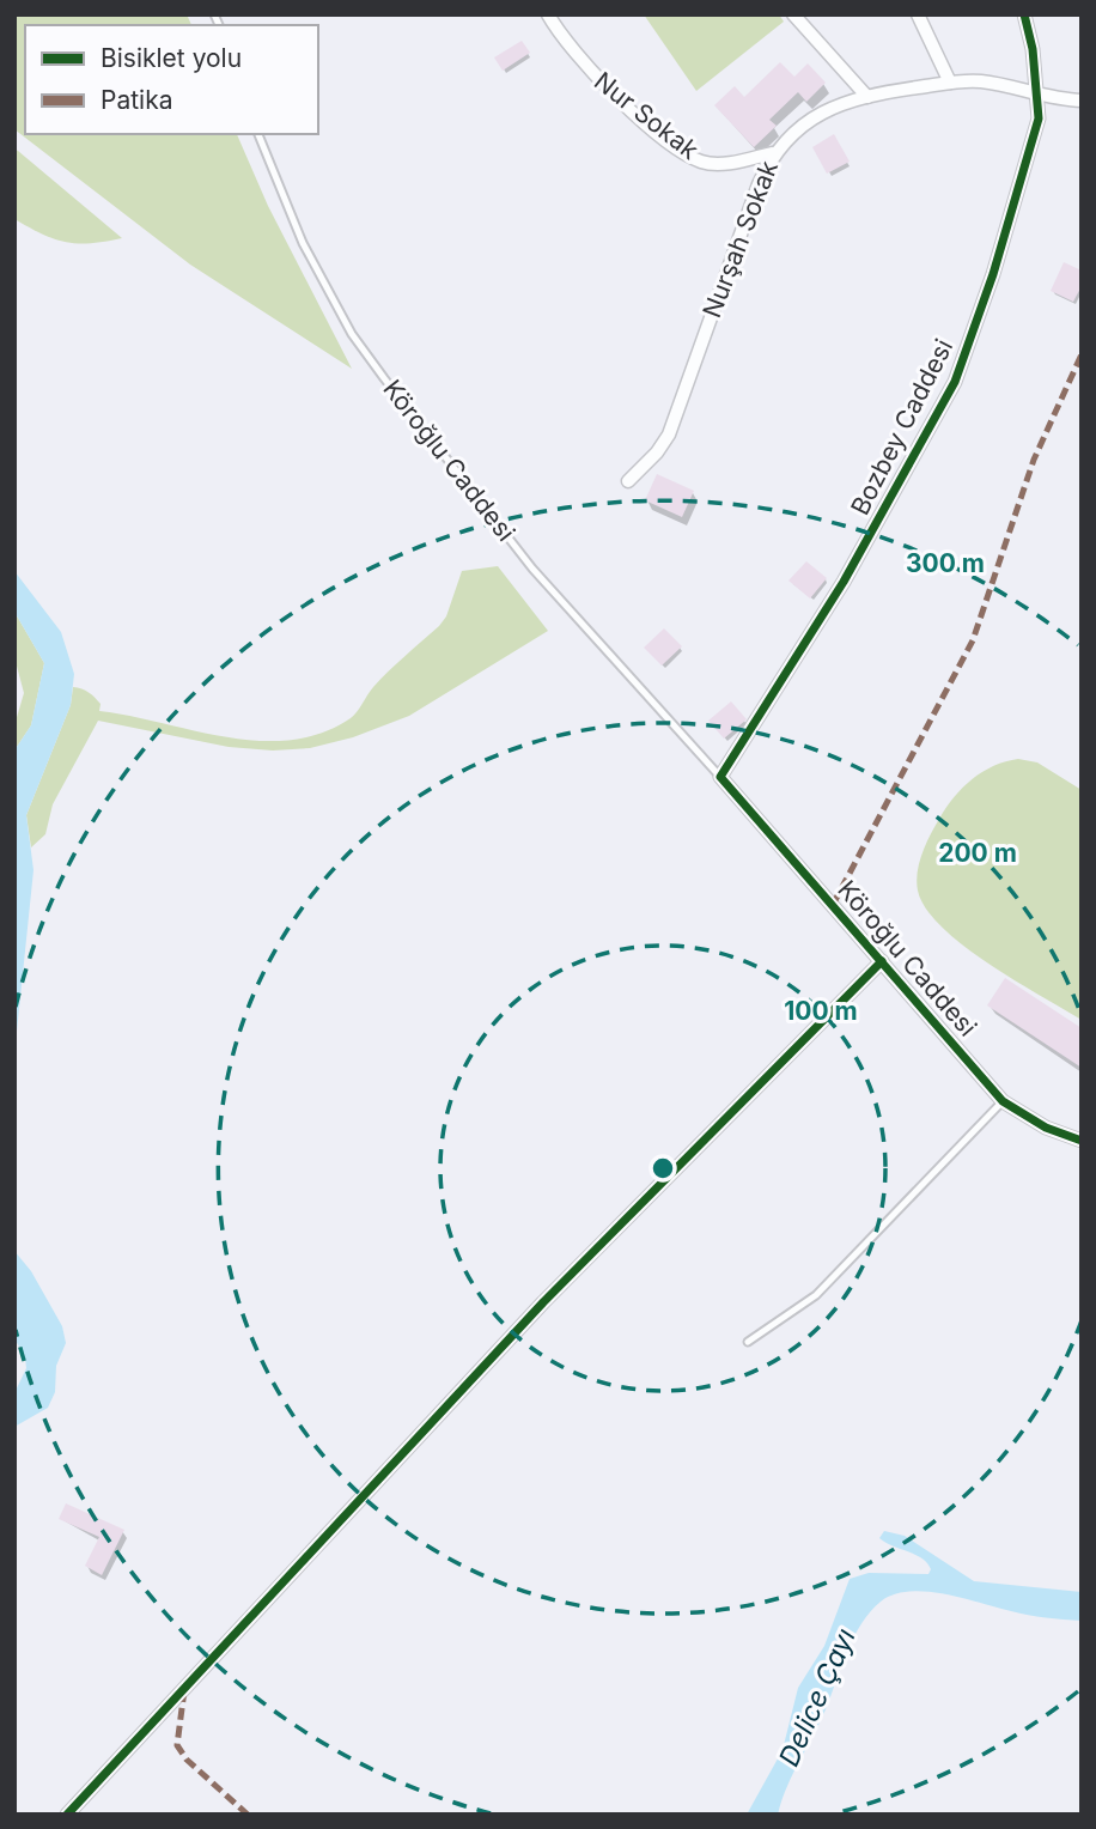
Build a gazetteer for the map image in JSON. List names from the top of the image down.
{
  "streets": {
    "street": [
      "Nur Sokak",
      "Nurşah Sokak",
      "Bozbey Caddesi",
      "Köroğlu Caddesi"
    ]
  },
  "crossings": [
    ["Nur Sokak", "Nurşah Sokak"],
    ["Nurşah Sokak", "Bozbey Caddesi"],
    ["Bozbey Caddesi", "Köroğlu Caddesi"]
  ],
  "water": ["Delice Çayı"],
  "legend": ["Bisiklet yolu", "Patika"],
  "rings": ["300 m", "200 m", "100 m"]
}
